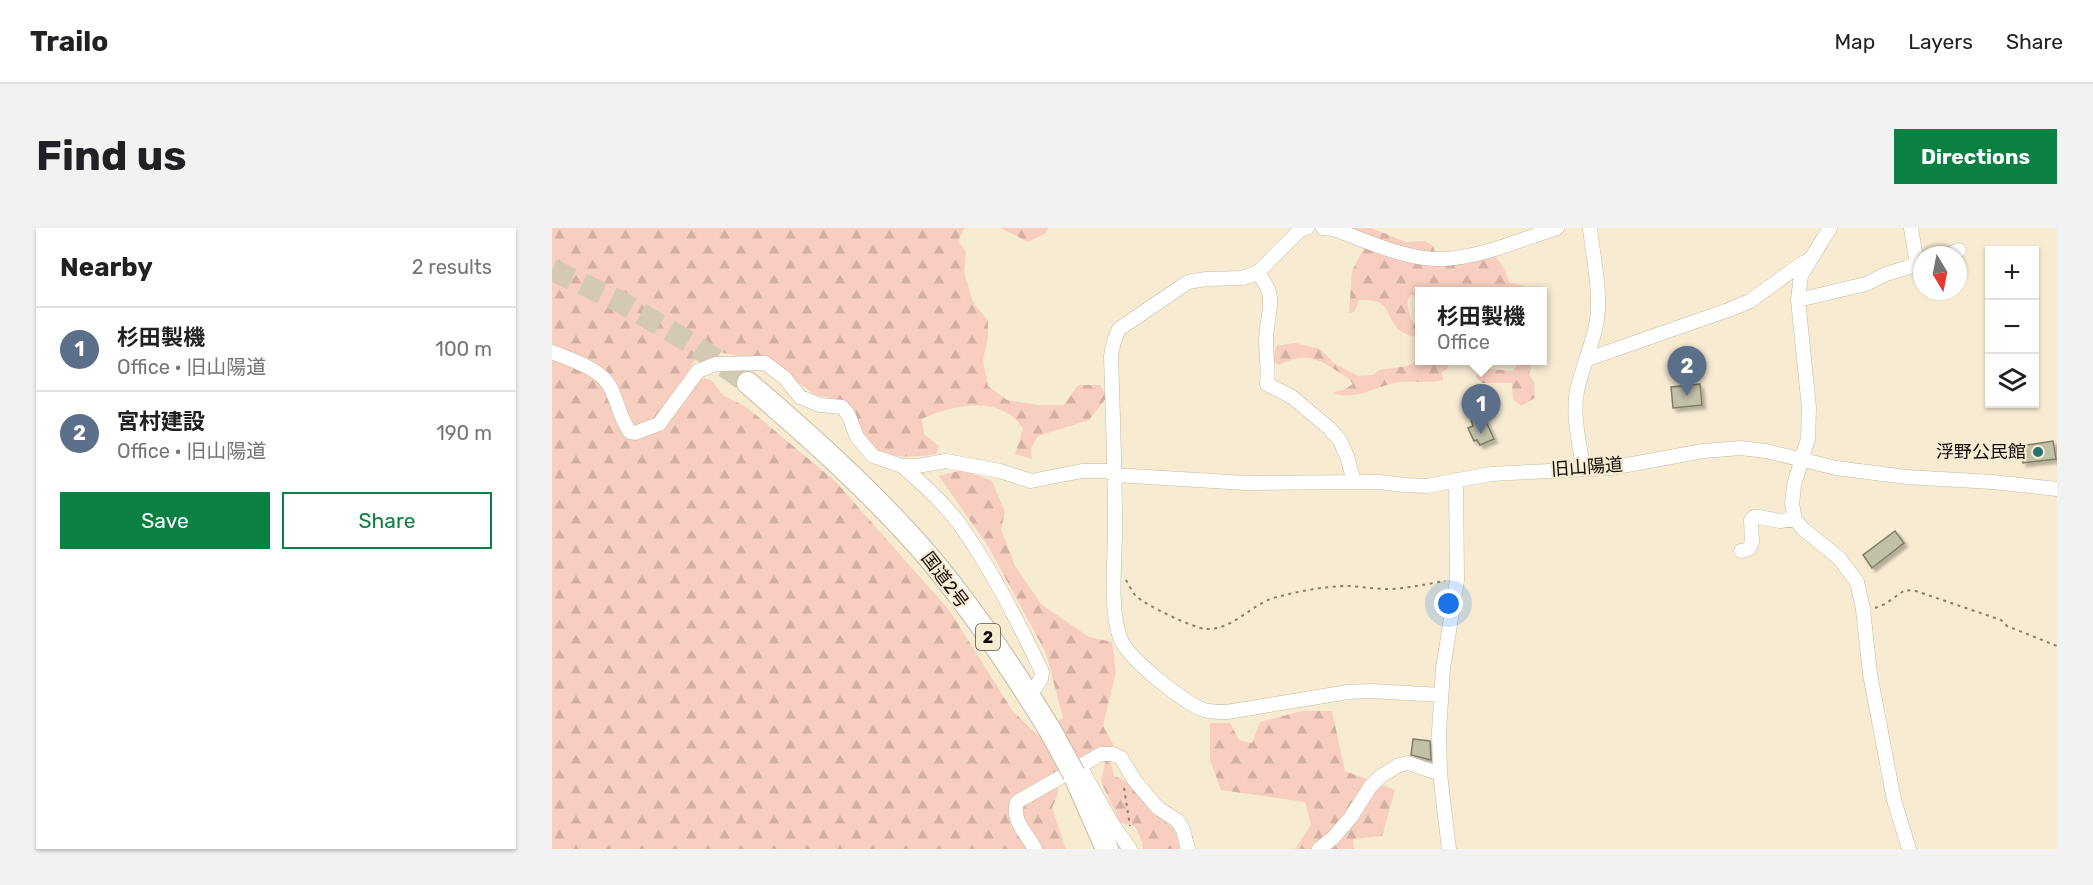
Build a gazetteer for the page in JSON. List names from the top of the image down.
{
  "streets": {
    "highway": ["国道2号", "2"],
    "street": ["旧山陽道"]
  },
  "places": ["浮野公民館"],
  "north": "bottom",
  "page": {
    "header": "Trailo",
    "nav": ["Map", "Layers", "Share"],
    "buttons": [
      "Directions",
      ["Save", "Share"]
    ],
    "title": "Find us",
    "heading": ["Nearby", "2 results"],
    "map_buttons": ["+", "−"],
    "popup": ["杉田製機", "Office"],
    "list": [
      {
        "mark": "1",
        "name": "杉田製機",
        "note": "Office · 旧山陽道",
        "value": "100 m"
      },
      {
        "mark": "2",
        "name": "宮村建設",
        "note": "Office · 旧山陽道",
        "value": "190 m"
      }
    ],
    "pins": ["2", "1"]
  }
}
